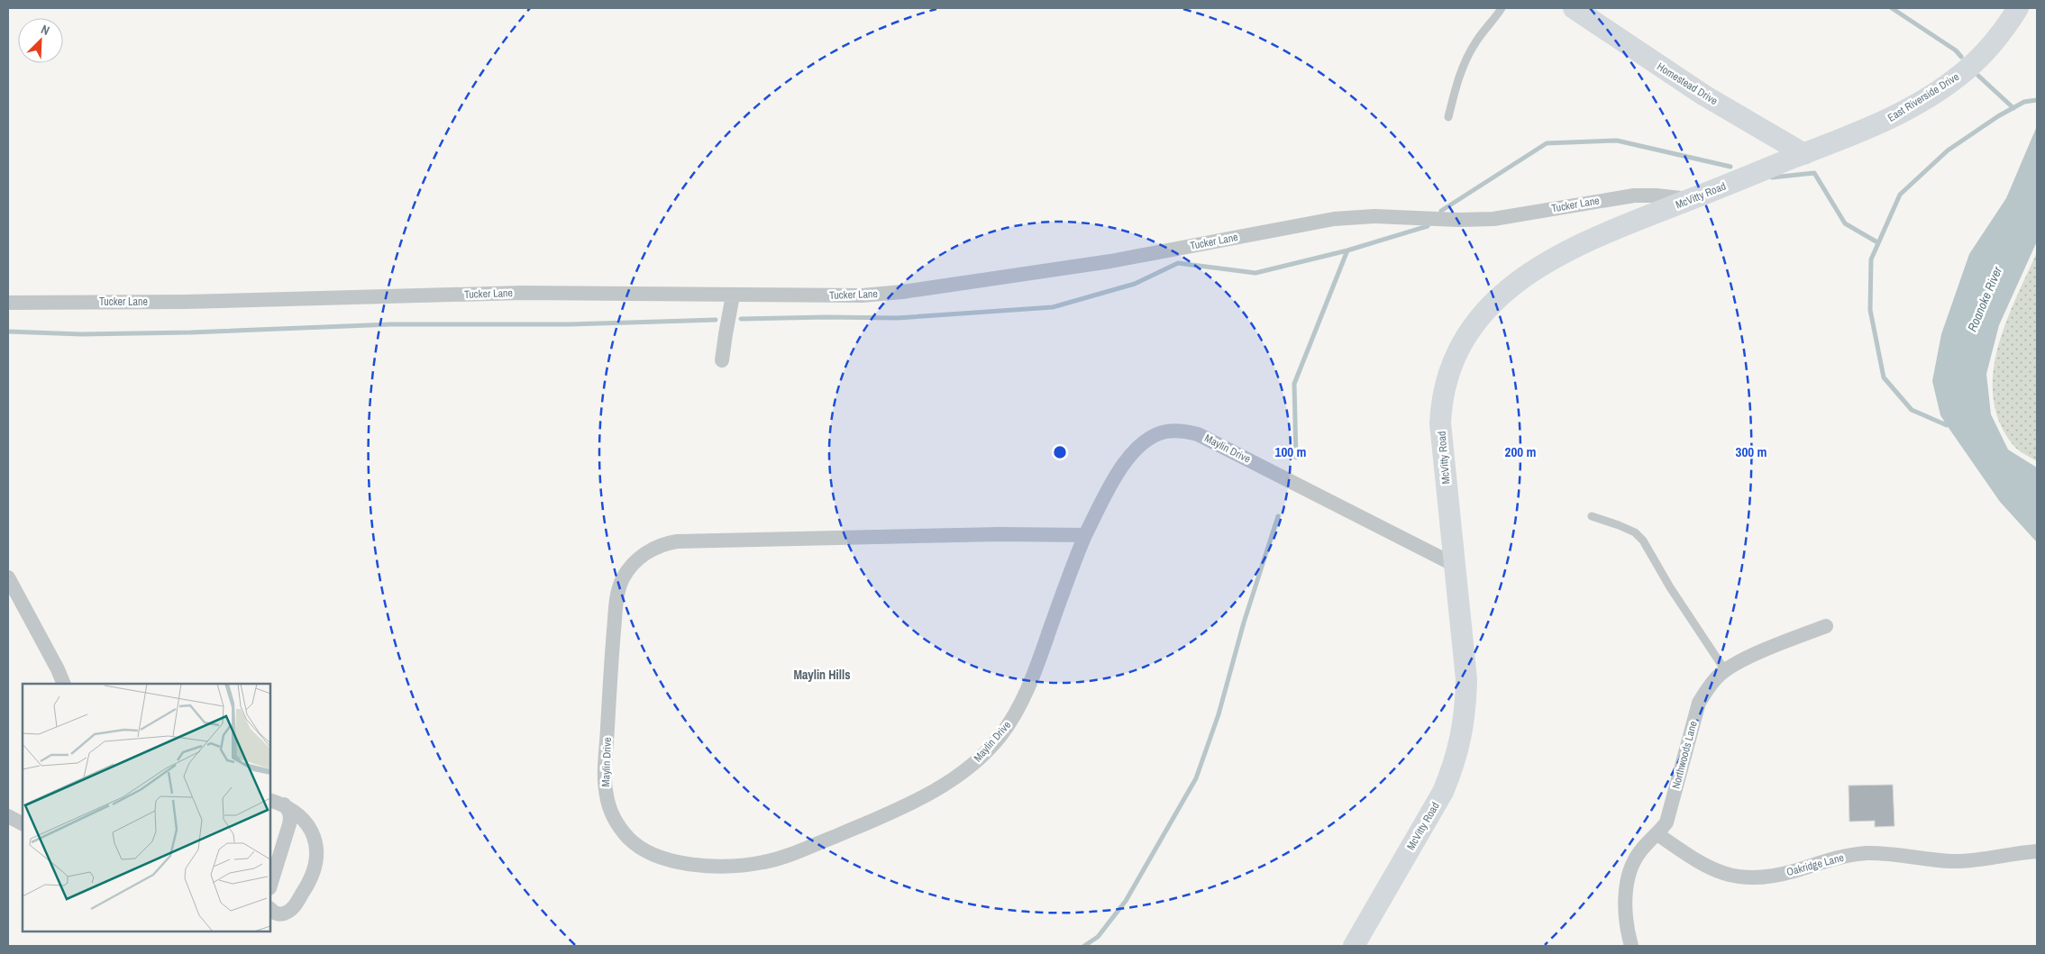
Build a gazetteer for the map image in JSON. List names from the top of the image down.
{
  "streets": {
    "street": [
      "Homestead Drive",
      "East Riverside Drive",
      "McVitty Road",
      "Tucker Lane",
      "Maylin Drive",
      "Northwoods Lane",
      "Oakridge Lane"
    ]
  },
  "crossings": [
    ["Homestead Drive", "East Riverside Drive"],
    ["Homestead Drive", "McVitty Road"],
    ["East Riverside Drive", "McVitty Road"],
    ["McVitty Road", "Tucker Lane"],
    ["McVitty Road", "Maylin Drive"],
    ["Northwoods Lane", "Oakridge Lane"]
  ],
  "districts": ["Maylin Hills"],
  "water": ["Roanoke River"],
  "north": "top right",
  "rings": ["100 m", "200 m", "300 m"]
}
